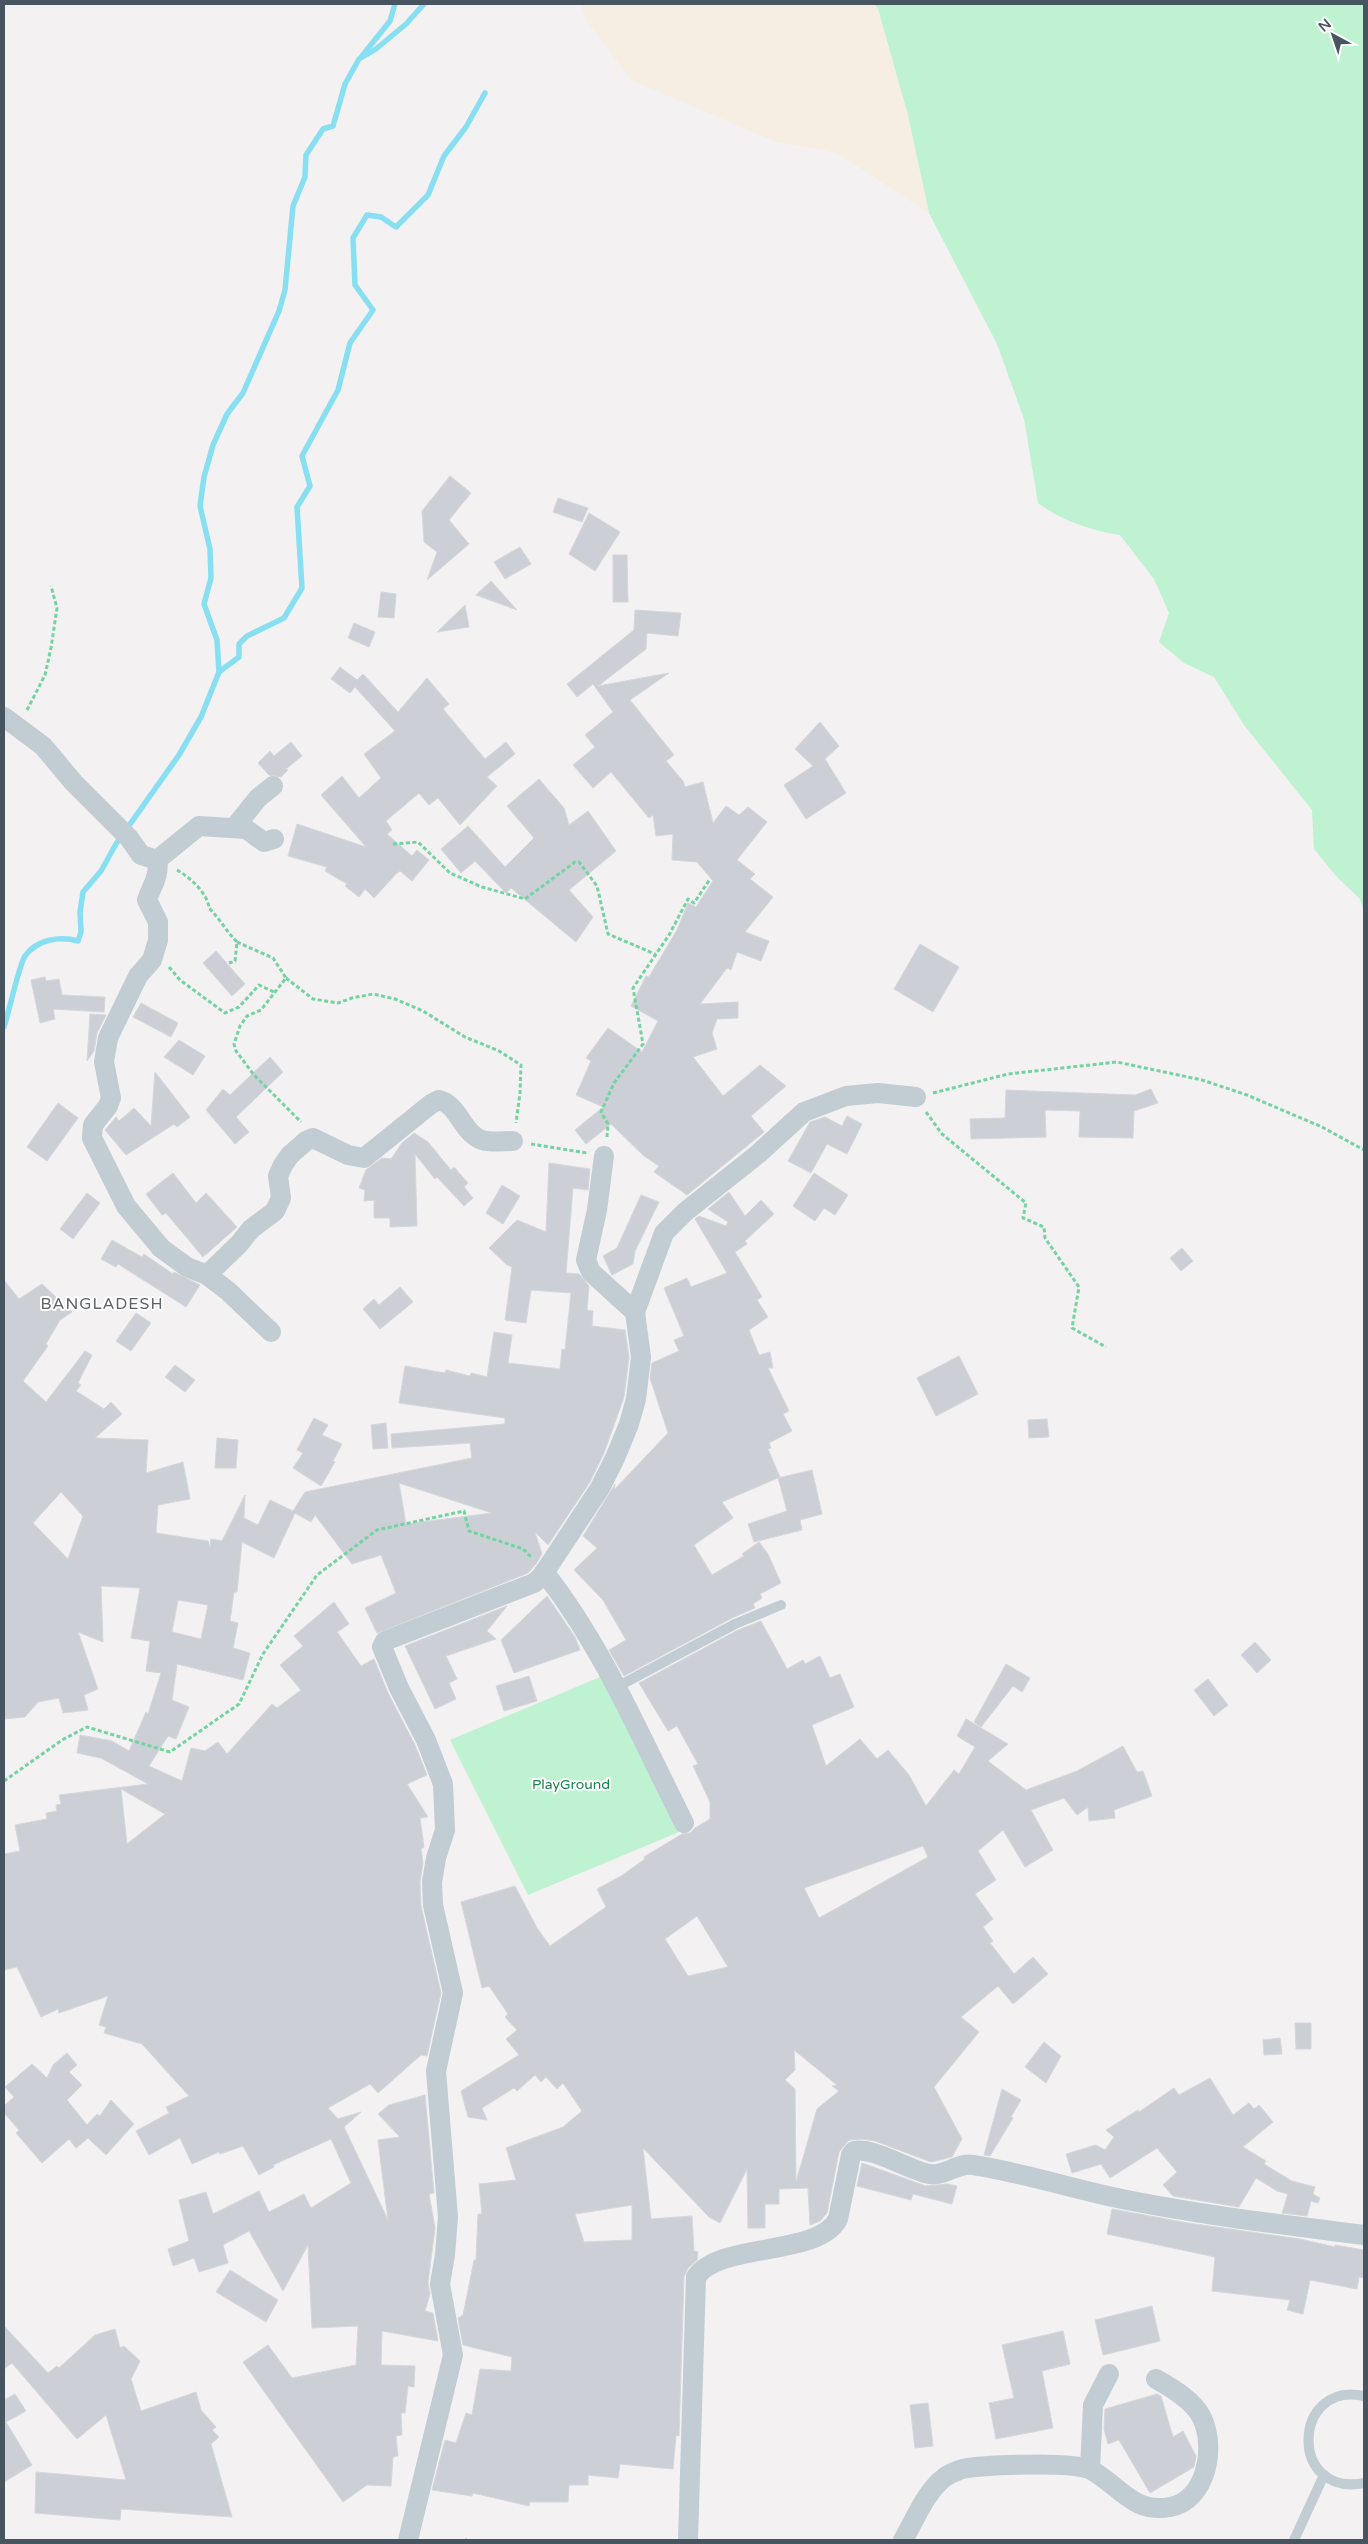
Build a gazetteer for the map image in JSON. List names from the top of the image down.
{
  "districts": ["BANGLADESH"],
  "parks": ["PlayGround"],
  "north": "top left"
}
